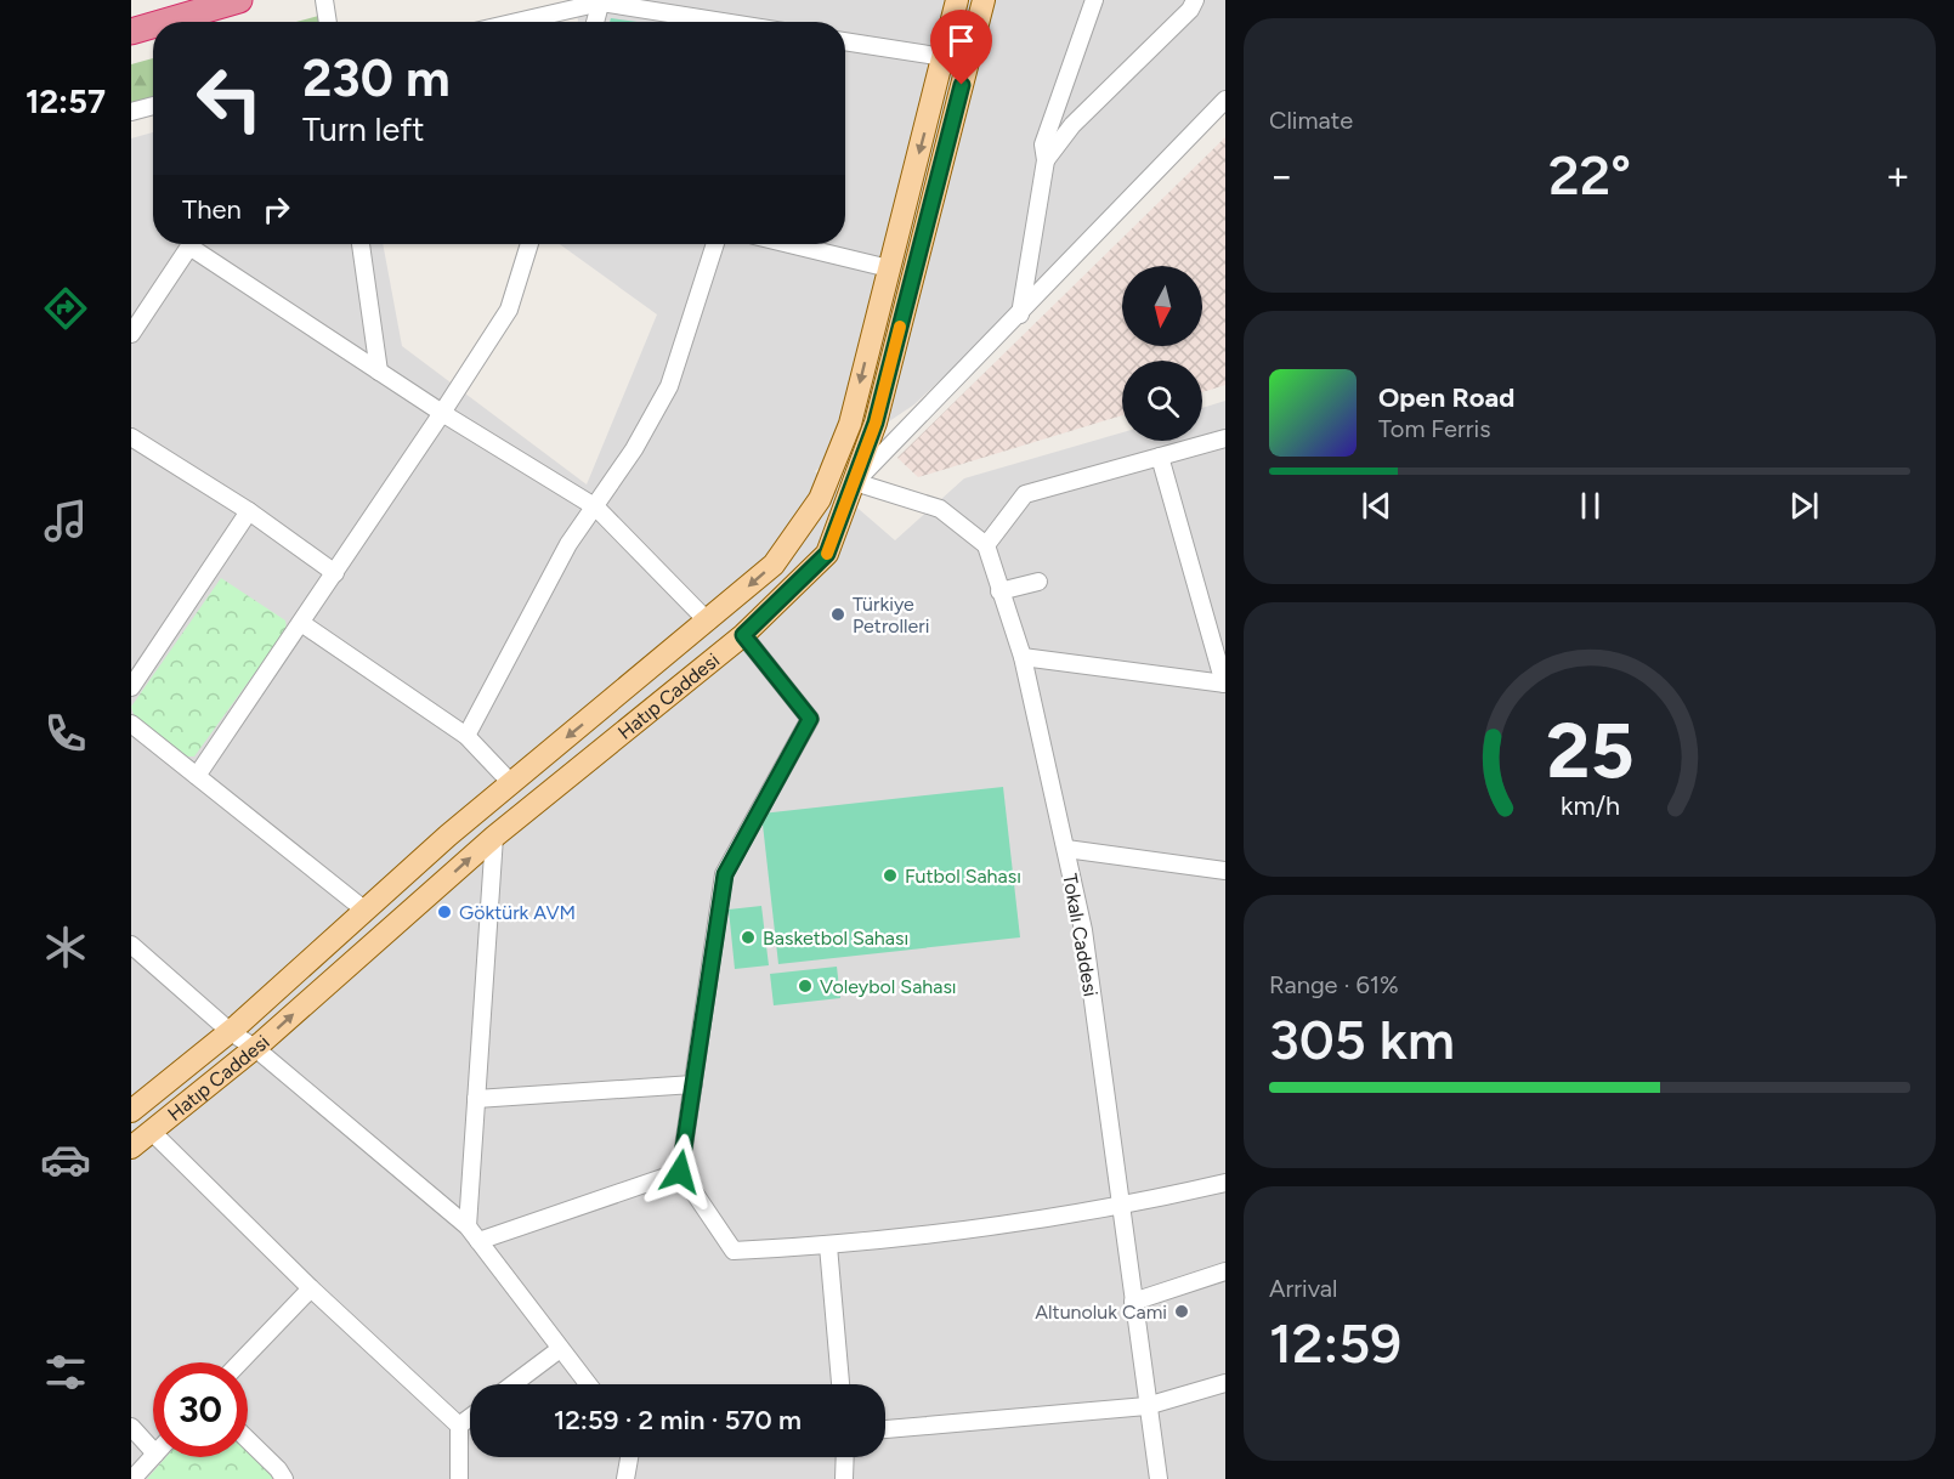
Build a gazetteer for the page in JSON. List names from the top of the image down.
{
  "streets": {
    "main road": ["Hatıp Caddesi"],
    "street": ["Tokalı Caddesi"]
  },
  "places": [
    "Türkiye Petrolleri",
    "Futbol Sahası",
    "Göktürk AVM",
    "Basketbol Sahası",
    "Voleybol Sahası",
    "Altunoluk Cami"
  ],
  "north": "bottom",
  "page": {
    "tabs": "12:57",
    "tile": [
      "Climate",
      ["Range · 61%", "305 km"],
      ["Arrival", "12:59"]
    ],
    "turn": ["230 m", "Turn left"],
    "heat": ["−", "22°", "+"],
    "then": "Then",
    "song": ["Open Road", "Tom Ferris"],
    "limit": "30",
    "trip": "12:59 · 2 min · 570 m",
    "gauge": ["25", "km/h"]
  }
}
